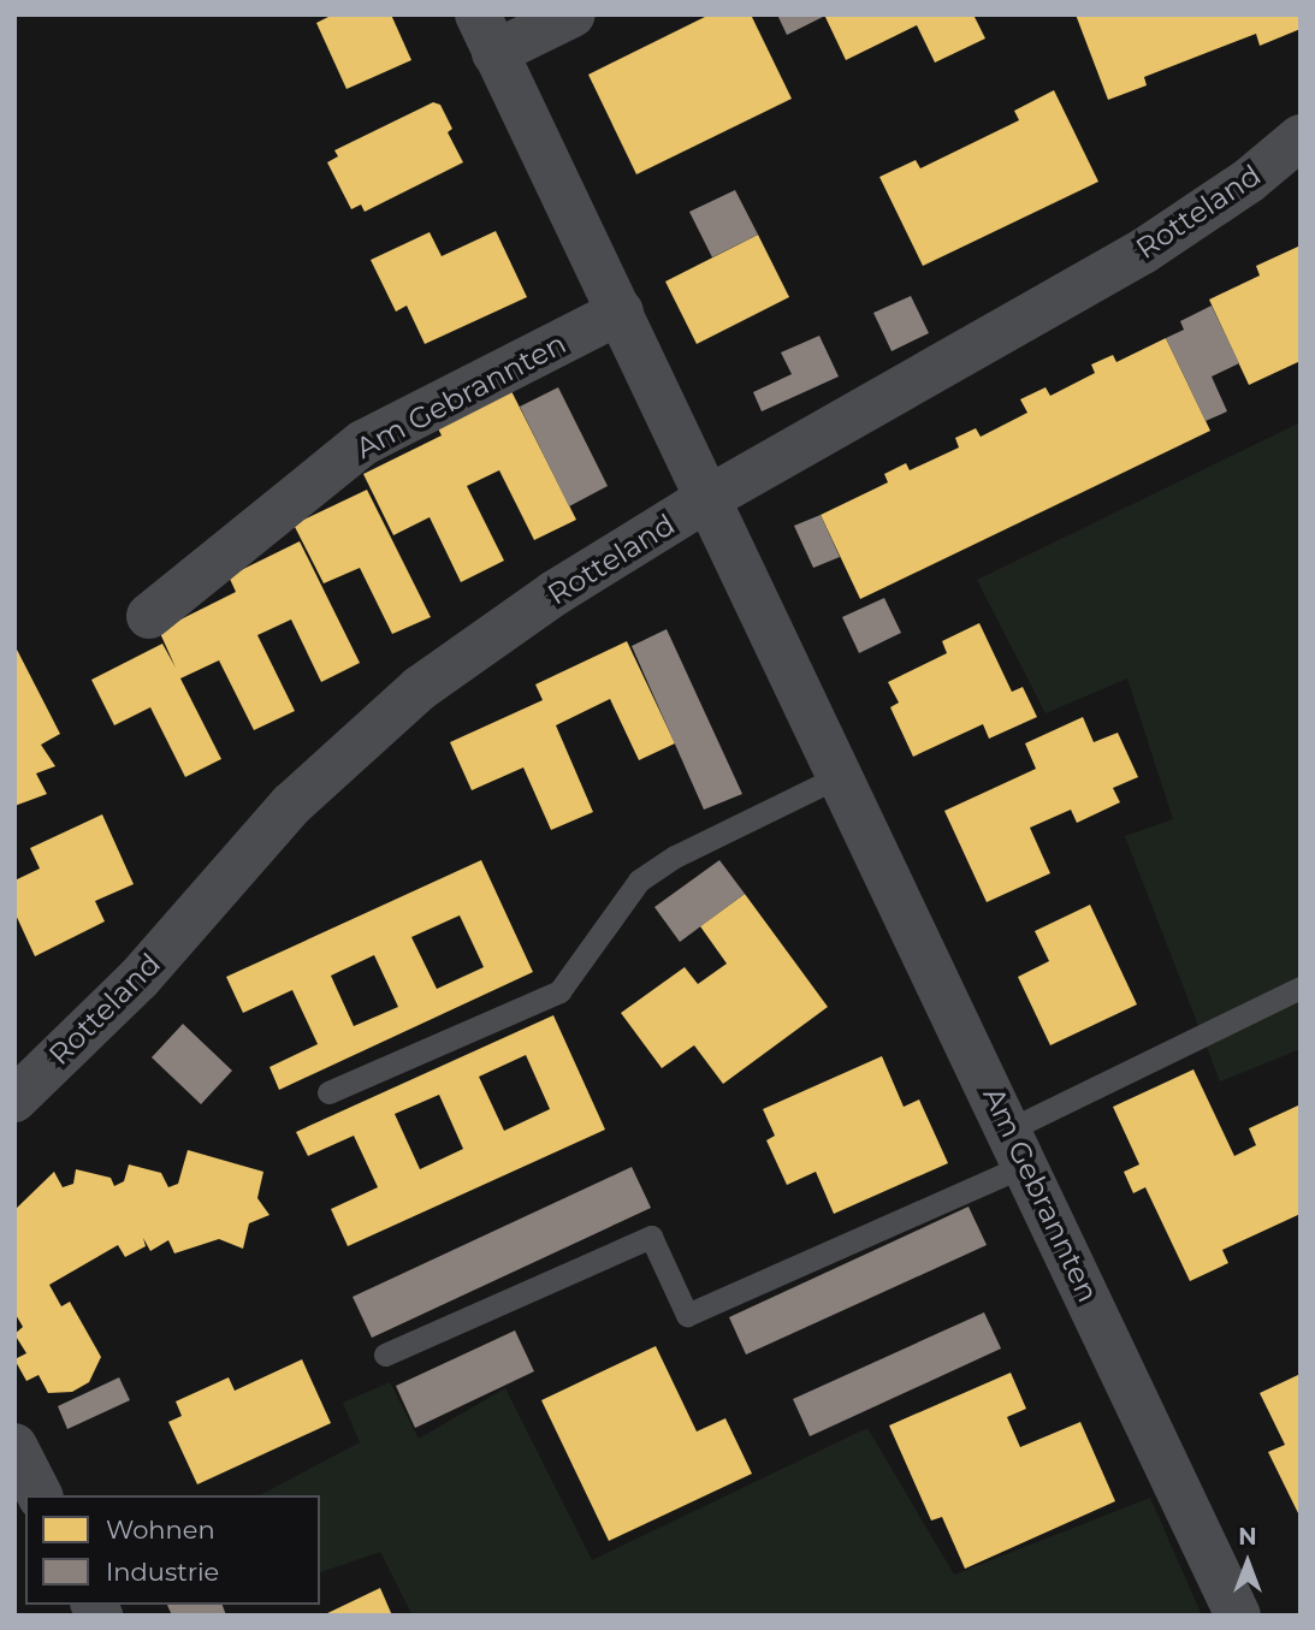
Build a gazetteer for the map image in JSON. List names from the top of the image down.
{
  "streets": {
    "street": ["Rotteland", "Am Gebrannten"]
  },
  "crossings": [
    ["Rotteland", "Am Gebrannten"]
  ],
  "legend": ["Wohnen", "Industrie"],
  "north": "top"
}
